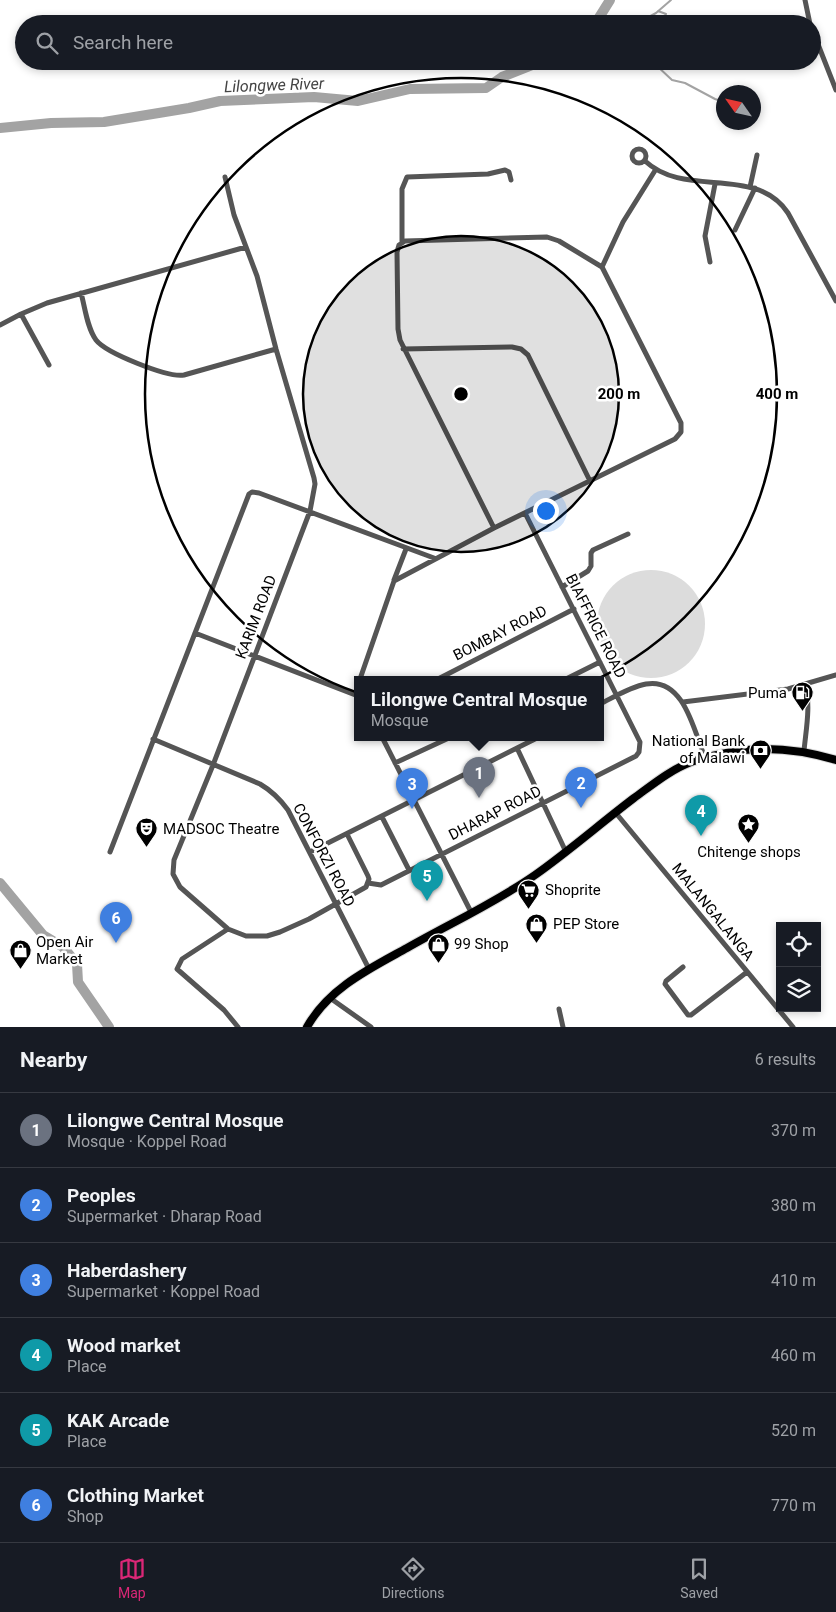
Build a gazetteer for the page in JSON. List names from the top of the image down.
{
  "streets": {
    "street": [
      "KARIM ROAD",
      "BIAFFRICE ROAD",
      "BOMBAY ROAD",
      "DHARAP ROAD",
      "CONFORZI ROAD",
      "MALANGALANGA"
    ]
  },
  "crossings": [
    ["KARIM ROAD", "DHARAP ROAD"],
    ["KARIM ROAD", "CONFORZI ROAD"],
    ["BIAFFRICE ROAD", "BOMBAY ROAD"],
    ["BIAFFRICE ROAD", "DHARAP ROAD"]
  ],
  "water": ["Lilongwe River"],
  "places": {
    "fuel station": ["Puma"],
    "bank": ["National Bank of Malawi"],
    "place": ["Chitenge shops"],
    "theatre": ["MADSOC Theatre"],
    "supermarket": ["Shoprite"],
    "shop": ["PEP Store", "99 Shop", "Open Air Market"]
  },
  "north": "top left",
  "page": {
    "search": "Search here",
    "popup": ["Lilongwe Central Mosque", "Mosque"],
    "pins": [
      "1",
      "2",
      "3",
      "4",
      "5",
      "6"
    ],
    "heading": ["Nearby", "6 results"],
    "list": [
      {
        "mark": "1",
        "name": "Lilongwe Central Mosque",
        "note": "Mosque · Koppel Road",
        "value": "370 m"
      },
      {
        "mark": "2",
        "name": "Peoples",
        "note": "Supermarket · Dharap Road",
        "value": "380 m"
      },
      {
        "mark": "3",
        "name": "Haberdashery",
        "note": "Supermarket · Koppel Road",
        "value": "410 m"
      },
      {
        "mark": "4",
        "name": "Wood market",
        "note": "Place",
        "value": "460 m"
      },
      {
        "mark": "5",
        "name": "KAK Arcade",
        "note": "Place",
        "value": "520 m"
      },
      {
        "mark": "6",
        "name": "Clothing Market",
        "note": "Shop",
        "value": "770 m"
      }
    ],
    "nav": ["Map", "Directions", "Saved"]
  },
  "rings": ["200 m", "400 m"]
}
